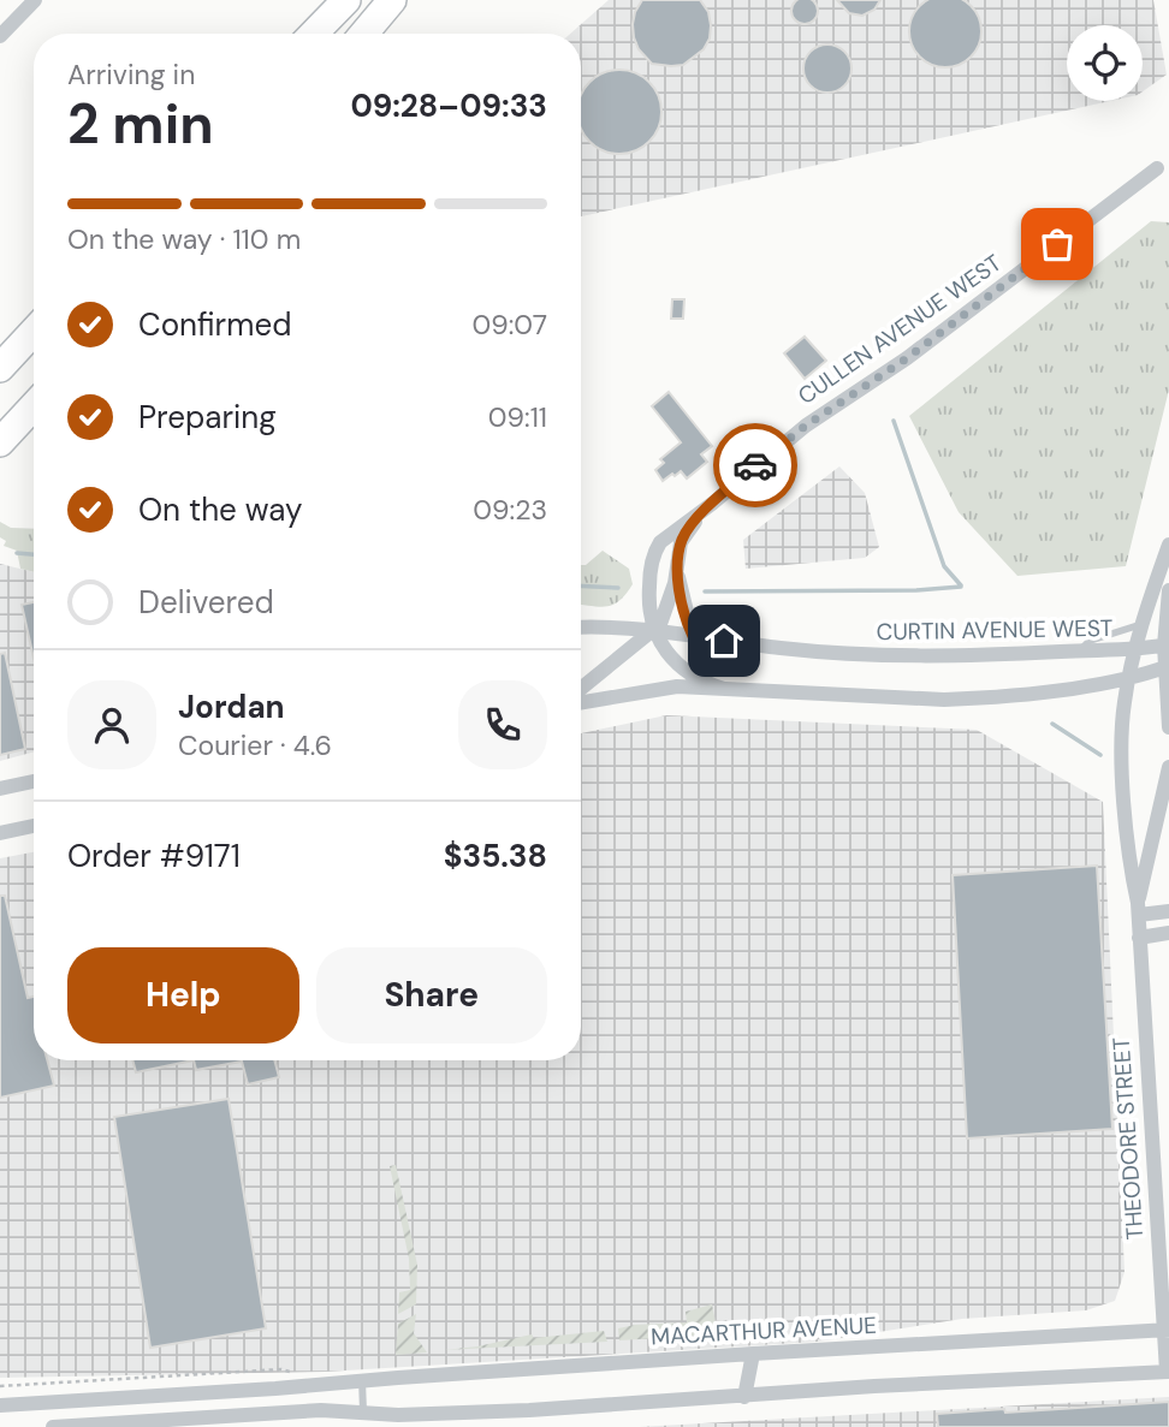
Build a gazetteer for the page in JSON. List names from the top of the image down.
{
  "streets": {
    "street": [
      "CULLEN AVENUE WEST",
      "CURTIN AVENUE WEST",
      "THEODORE STREET",
      "MACARTHUR AVENUE"
    ]
  },
  "crossings": [
    ["CULLEN AVENUE WEST", "CURTIN AVENUE WEST"],
    ["CURTIN AVENUE WEST", "THEODORE STREET"],
    ["THEODORE STREET", "MACARTHUR AVENUE"]
  ],
  "page": {
    "heading": ["2 min", "Arriving in", "09:28–09:33"],
    "panel": [
      "Jordan",
      "Courier · 4.6",
      "Order #9171",
      "$35.38"
    ],
    "bar": "On the way · 110 m",
    "list": [
      ["Confirmed", "09:07"],
      ["Preparing", "09:11"],
      ["On the way", "09:23"],
      "Delivered"
    ],
    "buttons": ["Help", "Share"]
  }
}
